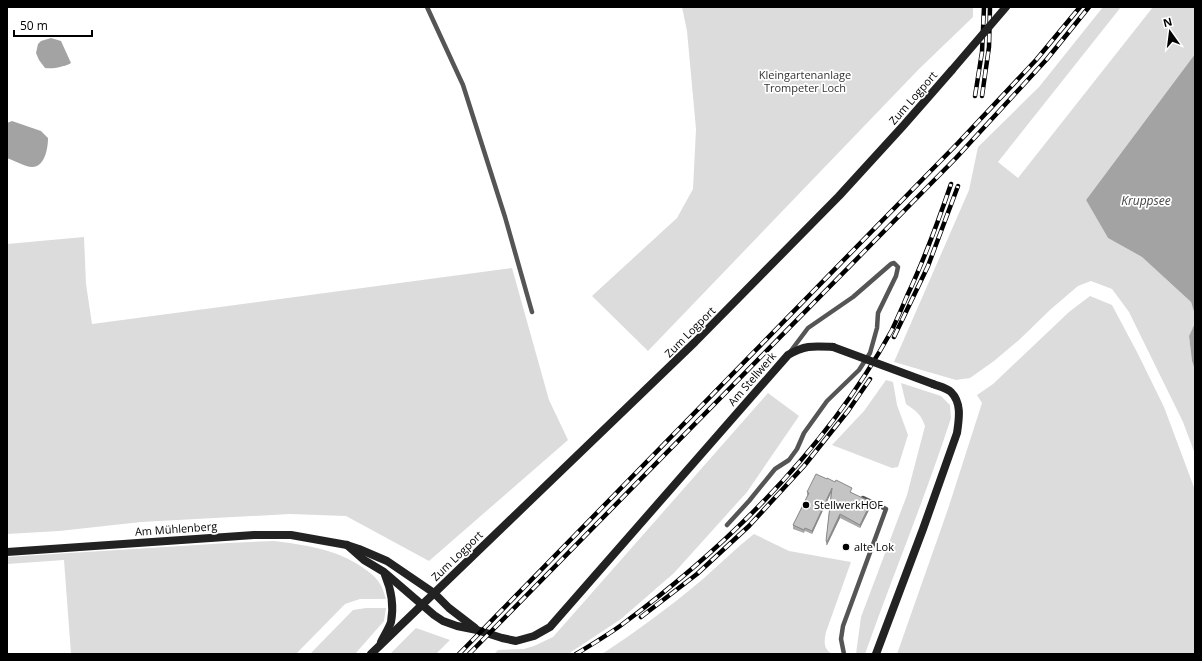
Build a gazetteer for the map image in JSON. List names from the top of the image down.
{
  "streets": {
    "street": ["Zum Logport", "Am Stellwerk", "Am Mühlenberg"]
  },
  "crossings": [
    ["Zum Logport", "Am Stellwerk"],
    ["Zum Logport", "Am Mühlenberg"],
    ["Am Stellwerk", "Am Mühlenberg"]
  ],
  "water": ["Kruppsee"],
  "parks": ["Kleingartenanlage Trompeter Loch"],
  "places": ["StellwerkHOF", "alte Lok"],
  "scale_bar": "50 m",
  "north": "top"
}
